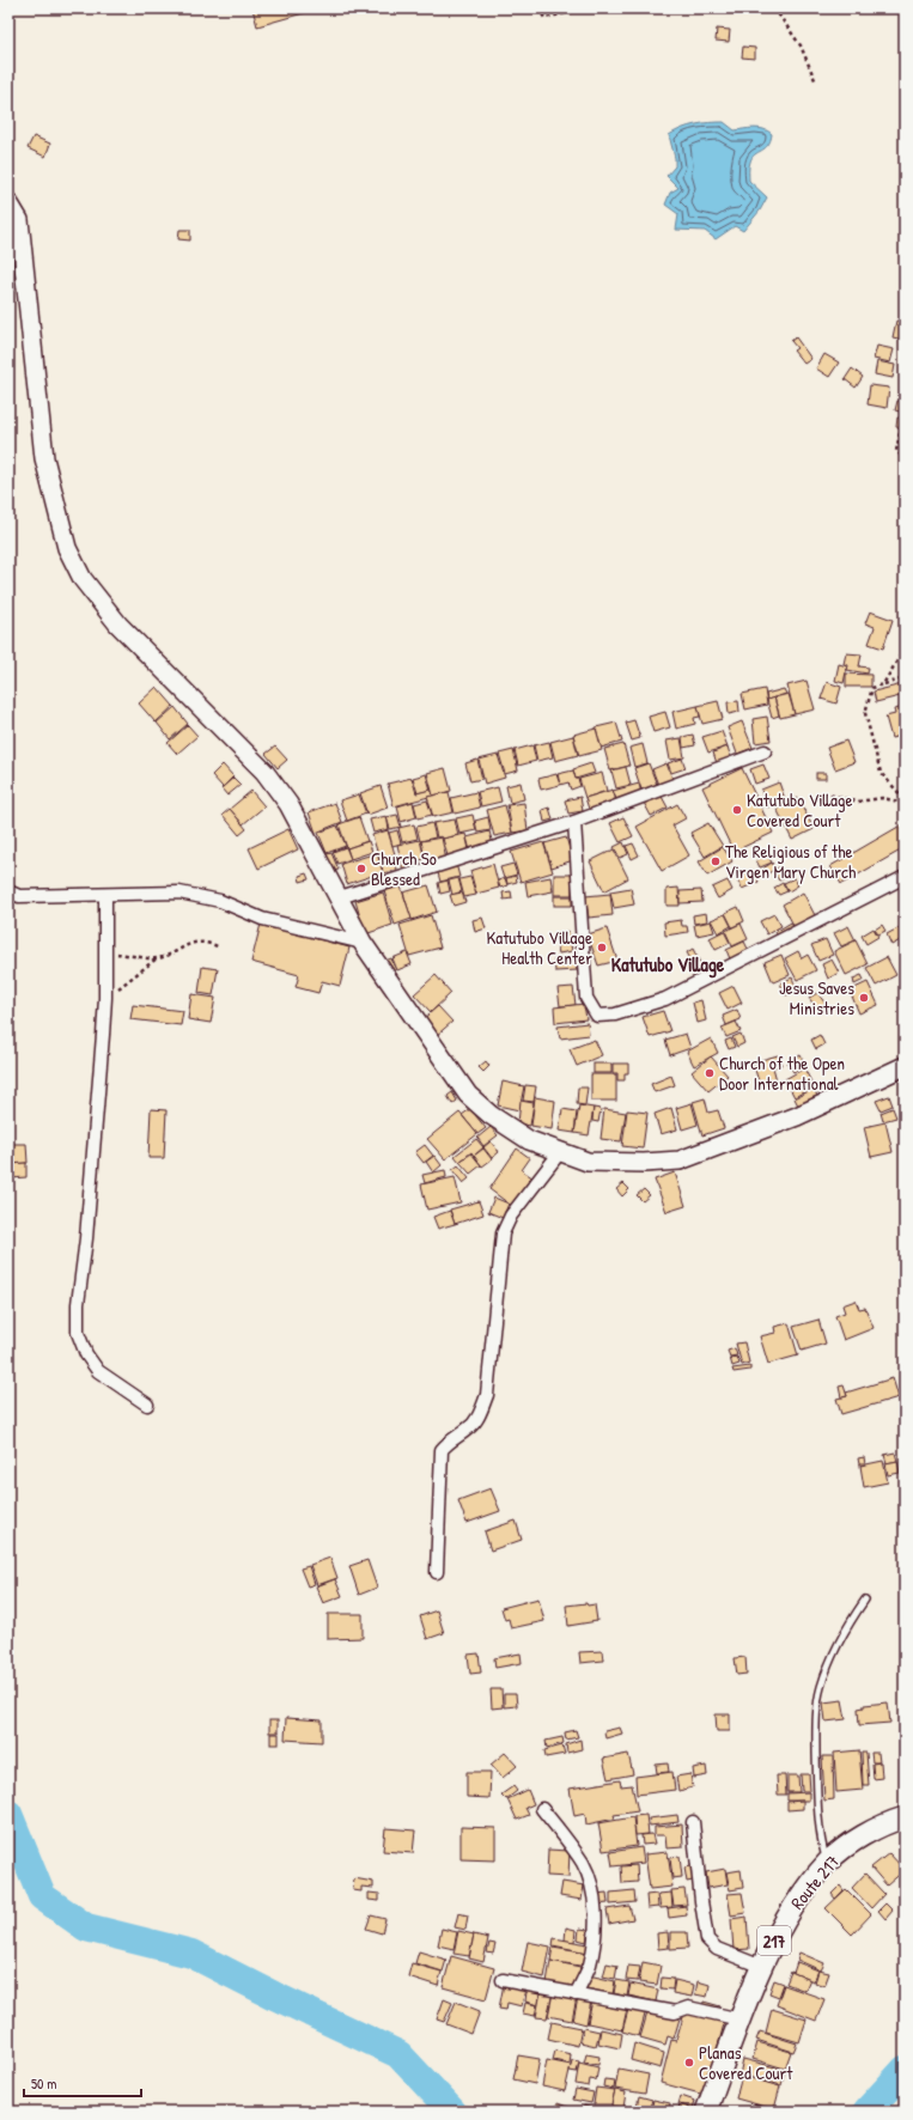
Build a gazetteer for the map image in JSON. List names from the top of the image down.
{
  "streets": {
    "main road": ["Route 217", "217"]
  },
  "districts": ["Katutubo Village"],
  "places": [
    "Katutubo Village Covered Court",
    "The Religious of the Virgen Mary Church",
    "Church So Blessed",
    "Katutubo Village Health Center",
    "Jesus Saves Ministries",
    "Church of the Open Door International",
    "Planas Covered Court"
  ],
  "scale_bar": "50 m"
}
